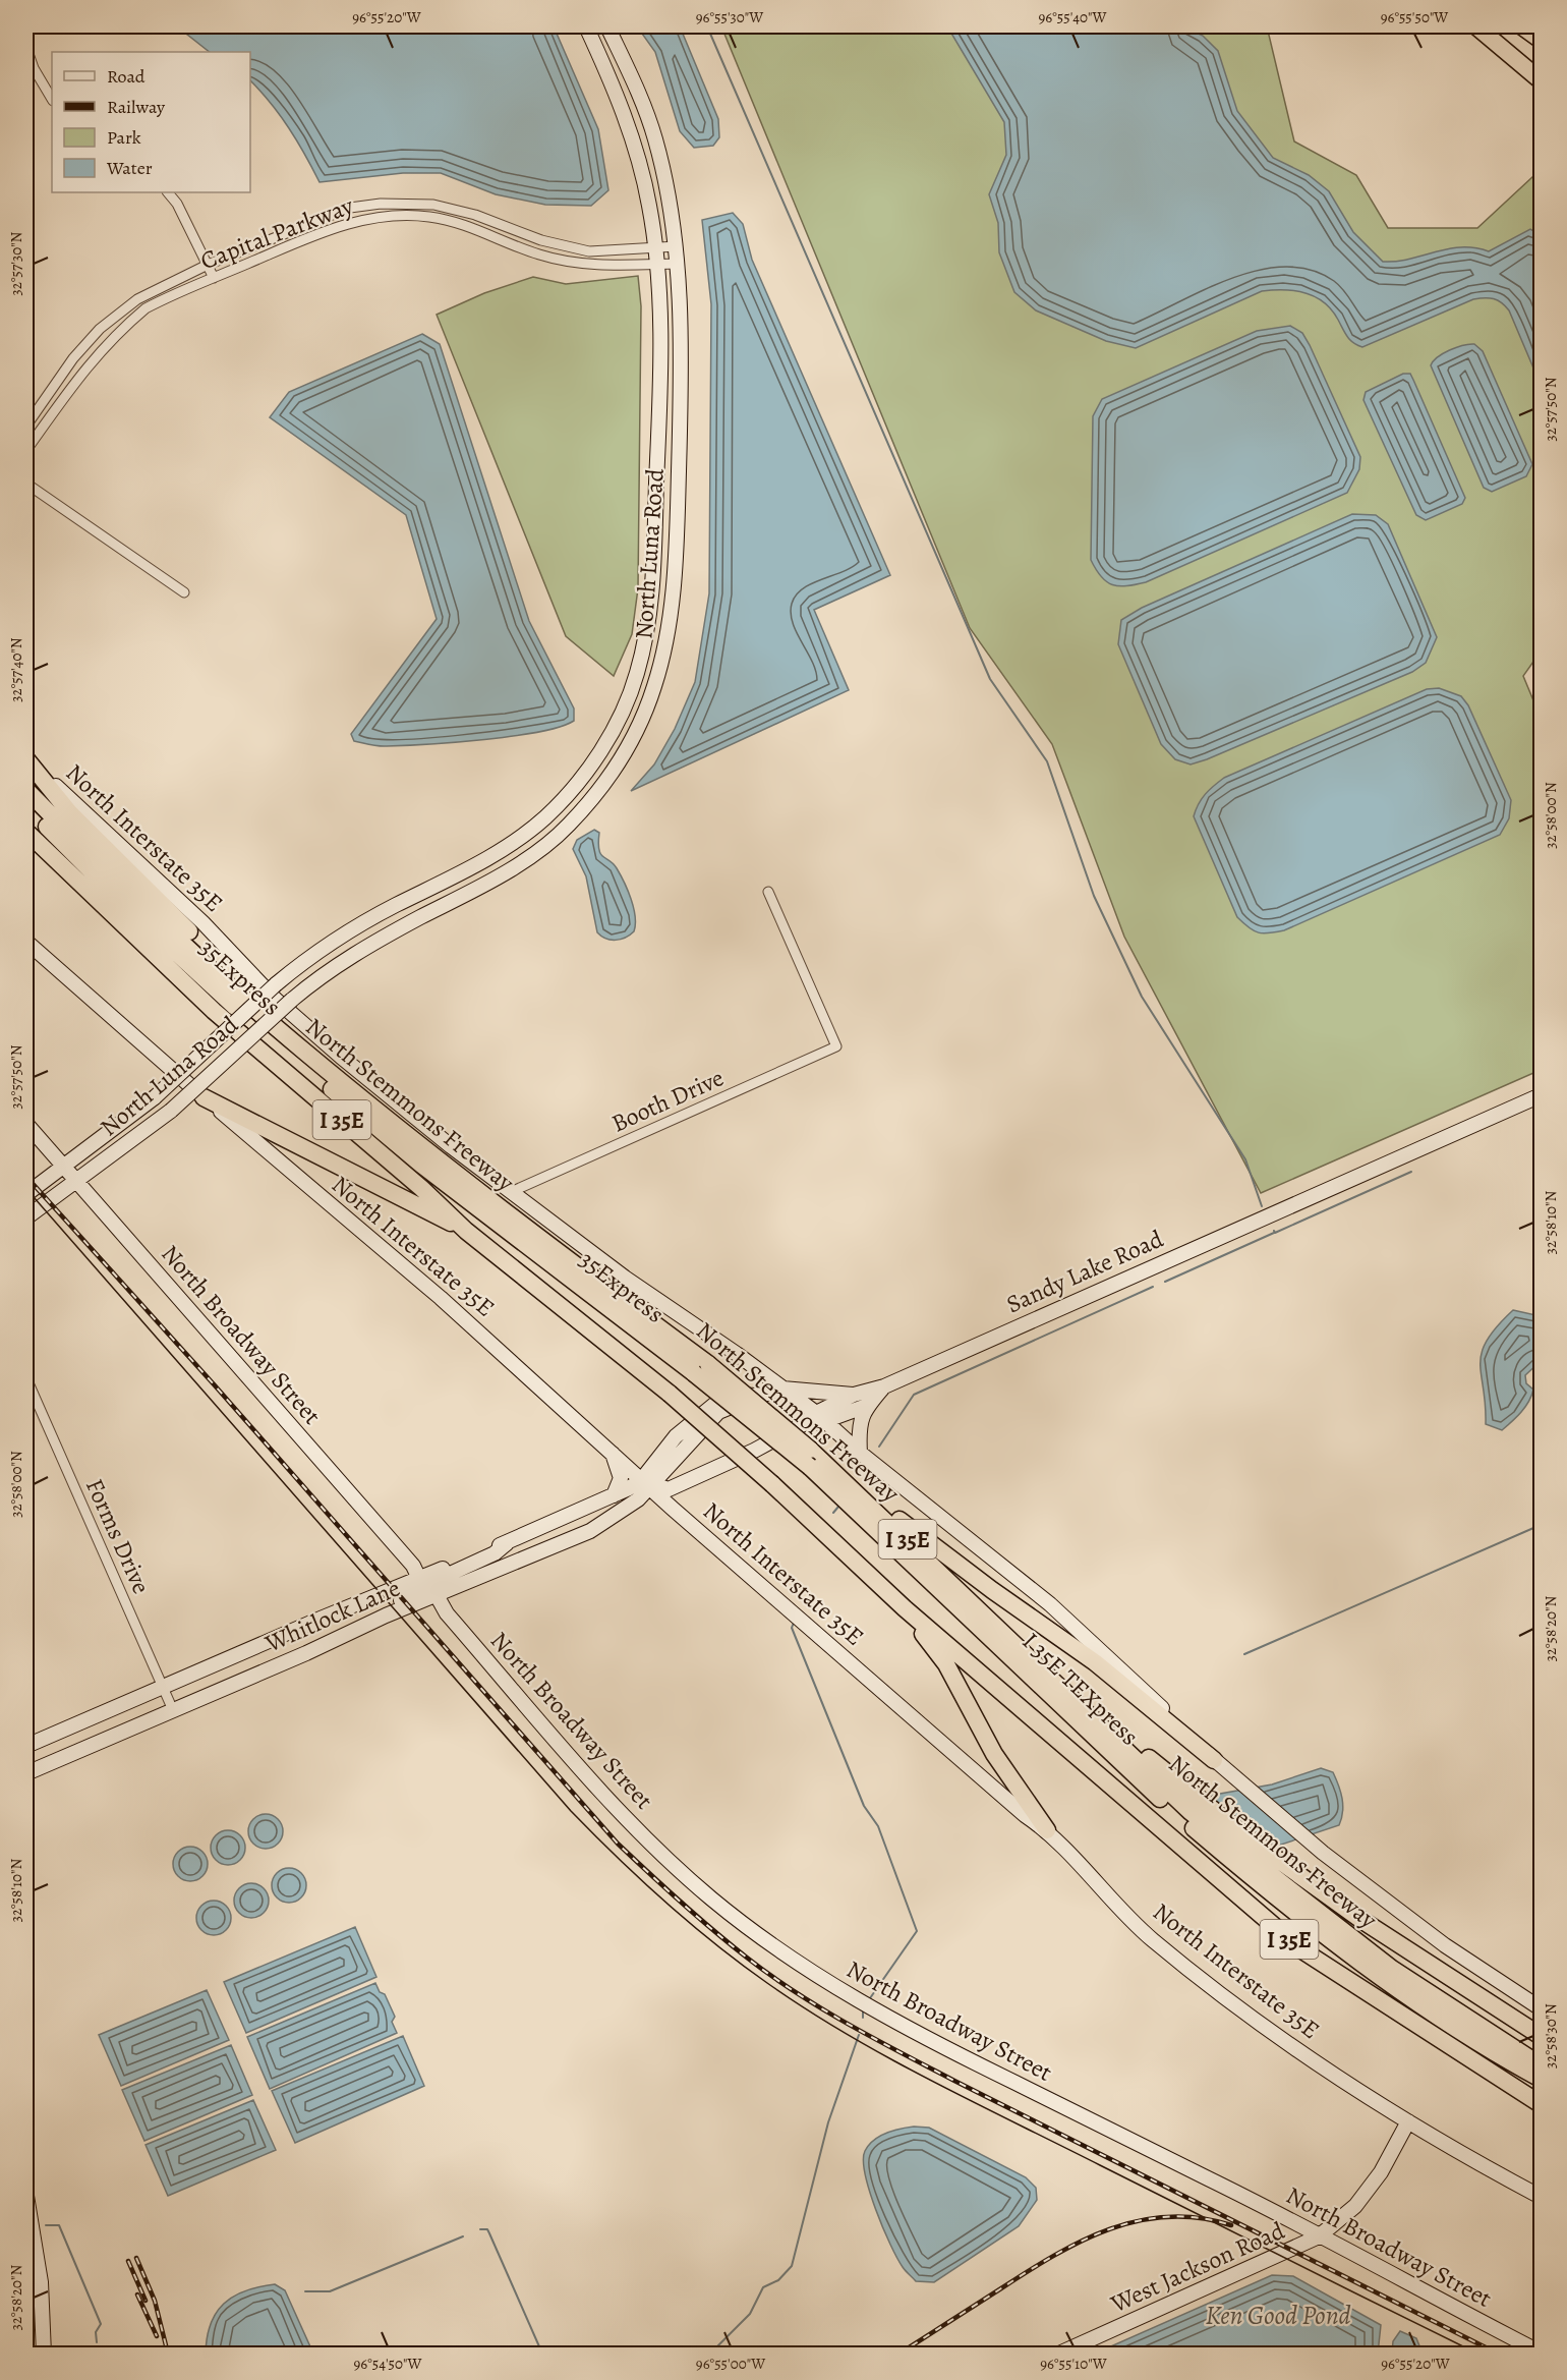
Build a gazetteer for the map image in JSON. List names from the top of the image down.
{
  "streets": {
    "highway": [
      "35Express",
      "North Stemmons Freeway",
      "I 35E",
      "I 35E TEXpress"
    ],
    "main road": [
      "North Luna Road",
      "North Interstate 35E",
      "Sandy Lake Road",
      "North Broadway Street",
      "Whitlock Lane",
      "West Jackson Road"
    ],
    "street": ["Capital Parkway", "Booth Drive", "Forms Drive"]
  },
  "crossings": [
    ["Capital Parkway", "North Luna Road"],
    ["North Luna Road", "North Broadway Street"],
    ["North Interstate 35E", "Booth Drive"],
    ["North Interstate 35E", "Sandy Lake Road"],
    ["North Interstate 35E", "Whitlock Lane"],
    ["North Interstate 35E", "West Jackson Road"],
    ["35Express", "I 35E TEXpress"],
    ["North Stemmons Freeway", "I 35E TEXpress"],
    ["Sandy Lake Road", "Whitlock Lane"],
    ["North Broadway Street", "Whitlock Lane"],
    ["North Broadway Street", "West Jackson Road"],
    ["Forms Drive", "Whitlock Lane"]
  ],
  "water": ["Ken Good Pond"],
  "legend": [
    "Road",
    "Railway",
    "Park",
    "Water"
  ],
  "coordinates": [
    "96°55'20\"W",
    "96°55'30\"W",
    "96°55'40\"W",
    "96°55'50\"W",
    "32°57'30\"N",
    "32°57'50\"N",
    "32°57'40\"N",
    "32°58'00\"N",
    "32°58'10\"N",
    "32°58'20\"N",
    "32°58'30\"N",
    "96°54'50\"W",
    "96°55'00\"W",
    "96°55'10\"W"
  ]
}
